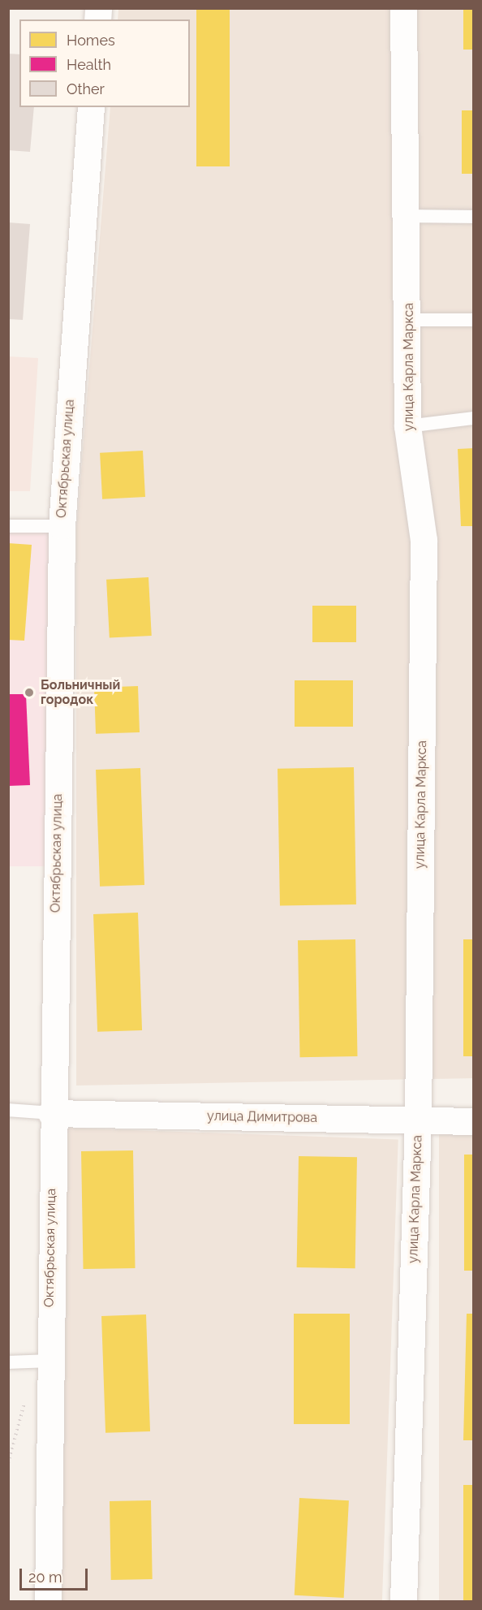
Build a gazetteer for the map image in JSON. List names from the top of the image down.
{
  "streets": {
    "street": ["улица Карла Маркса", "Октябрьская улица", "улица Димитрова"]
  },
  "crossings": [
    ["улица Карла Маркса", "улица Димитрова"],
    ["Октябрьская улица", "улица Димитрова"]
  ],
  "places": ["Больничный городок"],
  "legend": ["Homes", "Health", "Other"],
  "scale_bar": "20 m"
}
